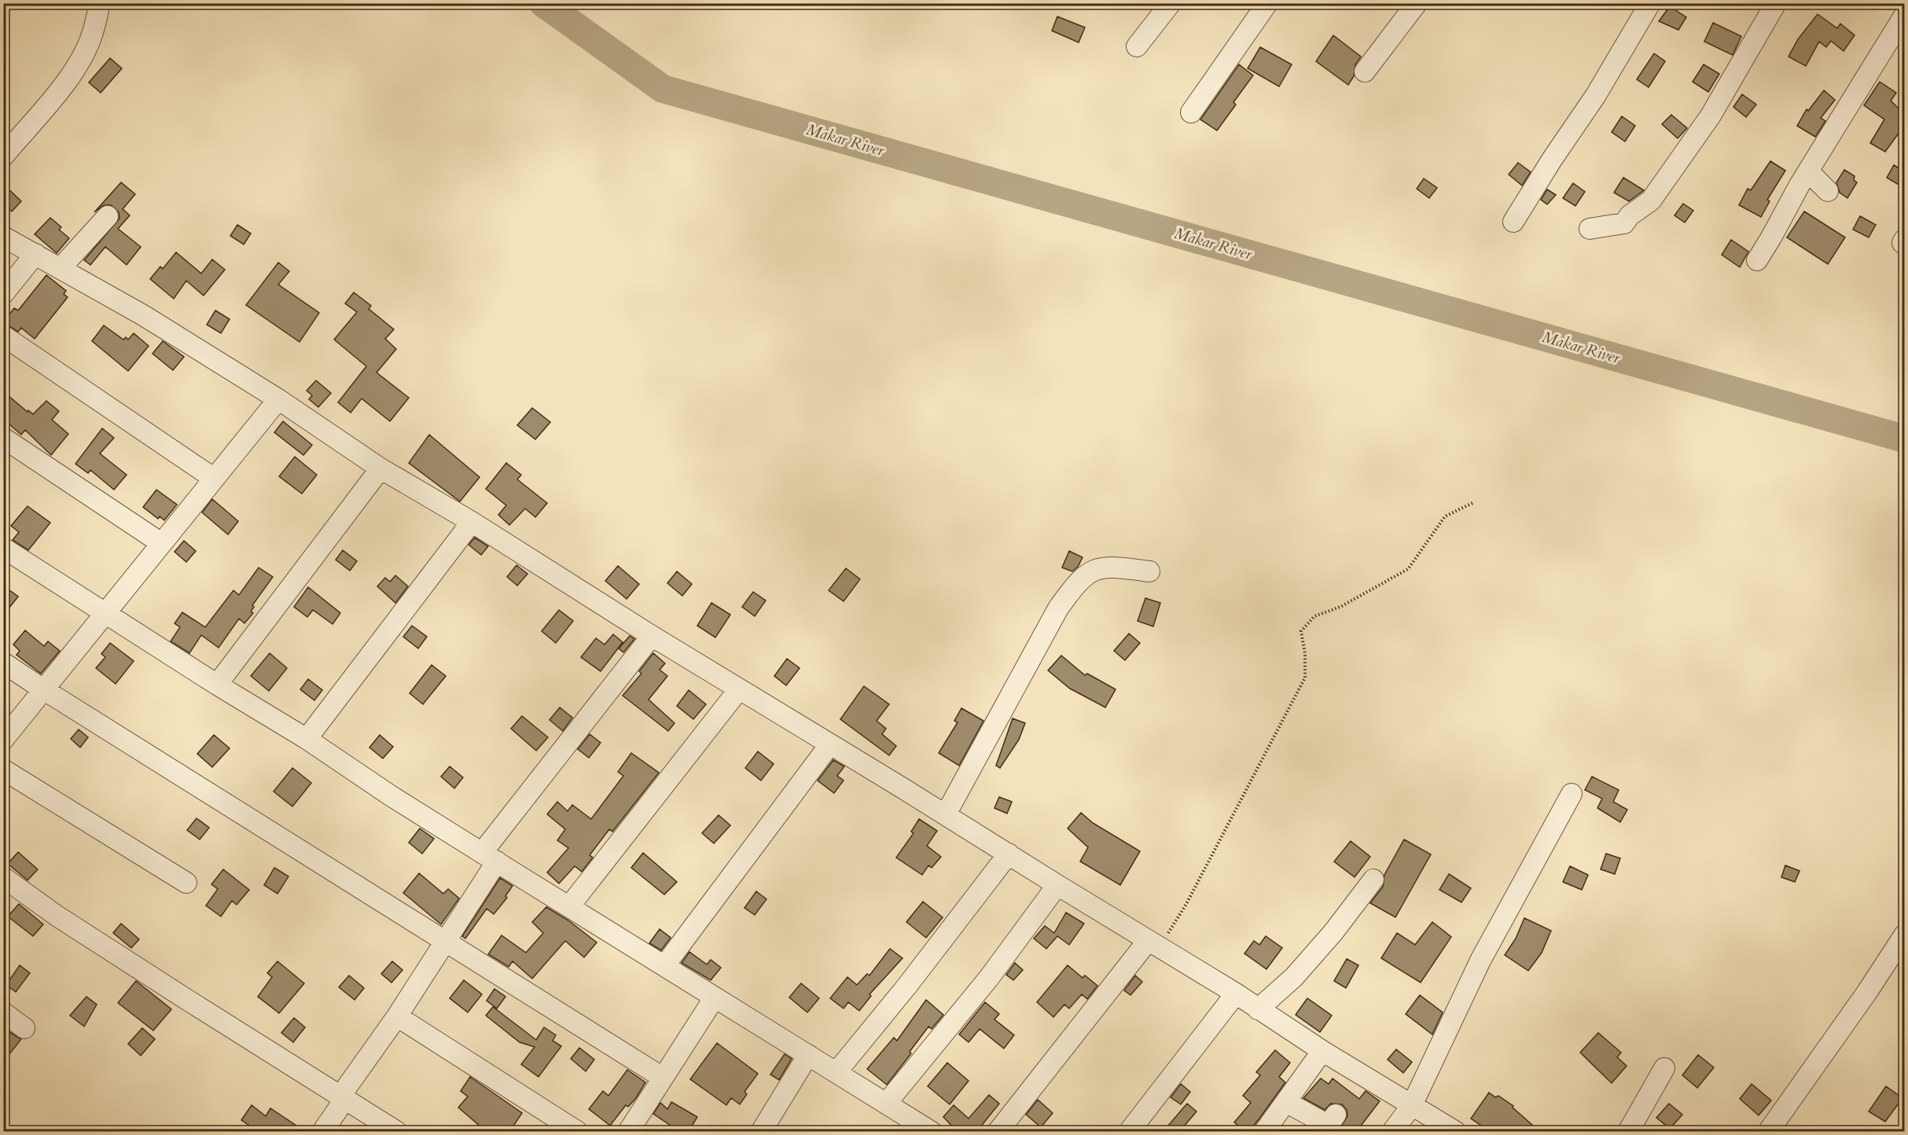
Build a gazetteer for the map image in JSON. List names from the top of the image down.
{
  "water": ["Makar River"]
}
